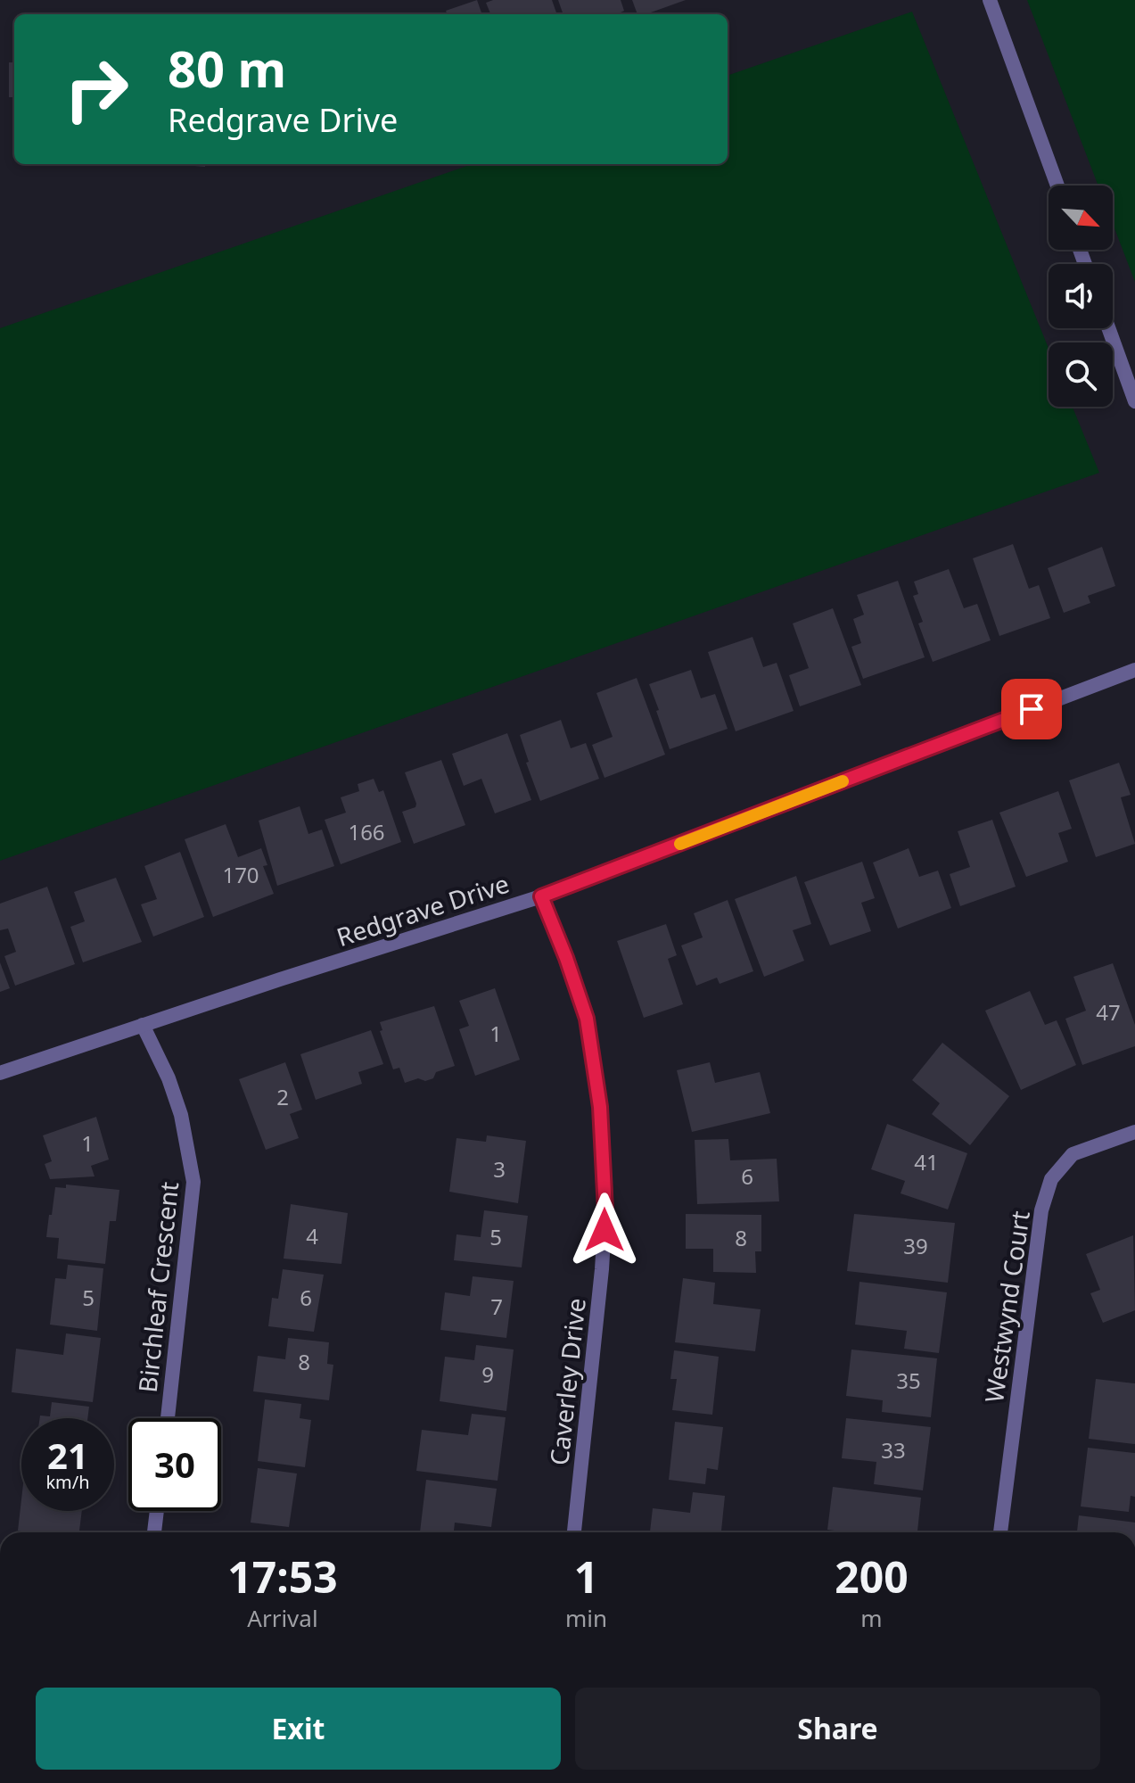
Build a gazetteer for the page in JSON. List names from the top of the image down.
{
  "streets": {
    "street": [
      "Redgrave Drive",
      "Birchleaf Crescent",
      "Westwynd Court",
      "Caverley Drive"
    ]
  },
  "crossings": [
    ["Redgrave Drive", "Birchleaf Crescent"],
    ["Redgrave Drive", "Caverley Drive"]
  ],
  "house_numbers": [
    "166",
    "170",
    "47",
    "1",
    "2",
    "1",
    "41",
    "3",
    "6",
    "4",
    "5",
    "8",
    "39",
    "5",
    "6",
    "7",
    "8",
    "9",
    "35",
    "33"
  ],
  "north": "bottom right",
  "page": {
    "turn": ["80 m", "Redgrave Drive"],
    "speed": "21 km/h",
    "limit": "30",
    "eta": [
      "17:53",
      "Arrival",
      "1",
      "min",
      "200",
      "m"
    ],
    "buttons": ["Exit", "Share"]
  }
}
